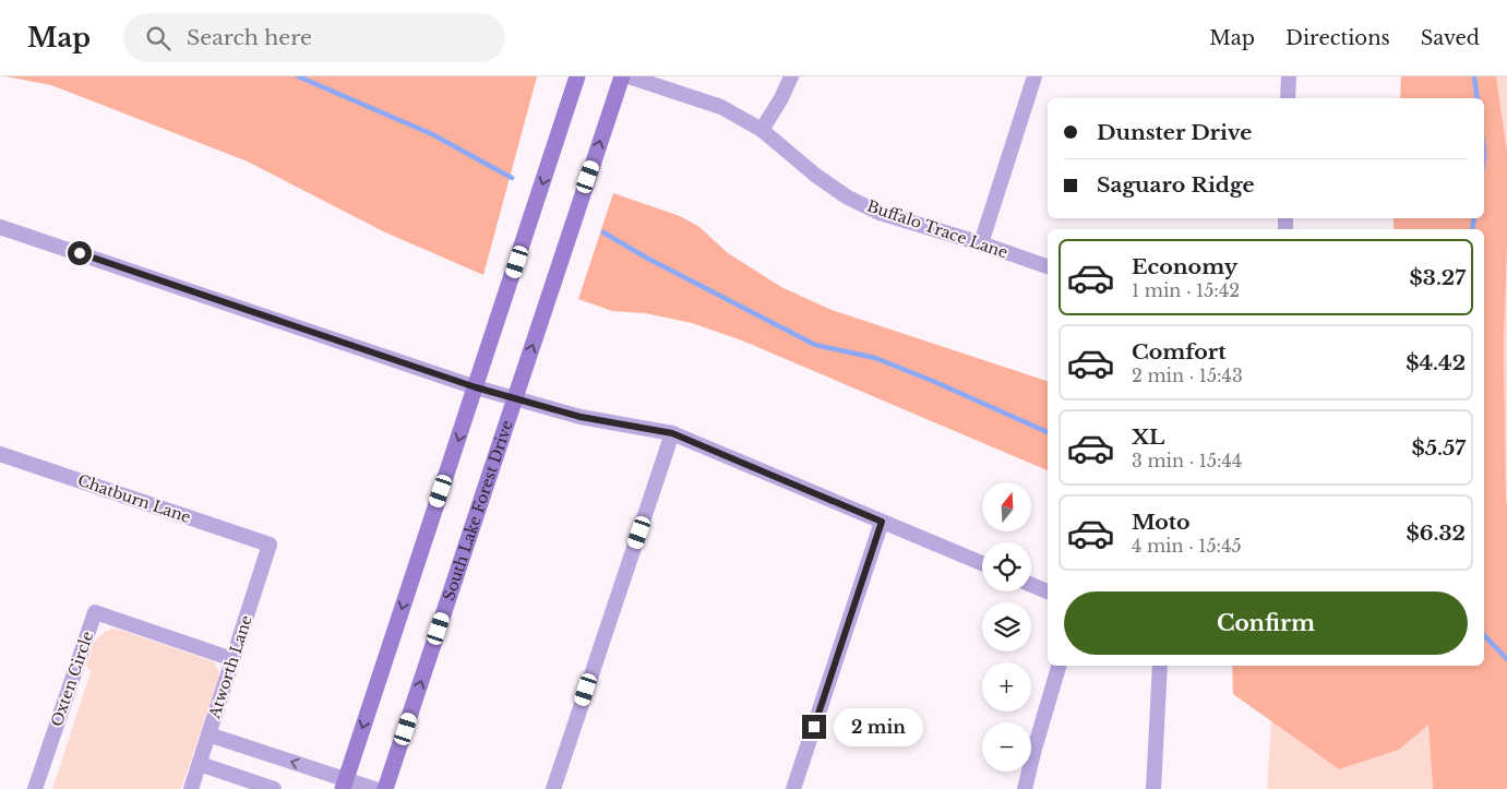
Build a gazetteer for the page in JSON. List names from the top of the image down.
{
  "streets": {
    "main road": ["South Lake Forest Drive"],
    "street": [
      "Buffalo Trace Lane",
      "Chatburn Lane",
      "Atworth Lane",
      "Oxten Circle"
    ]
  },
  "crossings": [
    ["Chatburn Lane", "Atworth Lane"],
    ["Atworth Lane", "Oxten Circle"]
  ],
  "north": "top",
  "page": {
    "header": "Map",
    "search": "Search here",
    "nav": ["Map", "Directions", "Saved"],
    "banner": ["Dunster Drive", "Saguaro Ridge"],
    "list": [
      {
        "name": "Economy",
        "note": "1 min · 15:42",
        "value": "$3.27"
      },
      {
        "name": "Comfort",
        "note": "2 min · 15:43",
        "value": "$4.42"
      },
      {
        "name": "XL",
        "note": "3 min · 15:44",
        "value": "$5.57"
      },
      {
        "name": "Moto",
        "note": "4 min · 15:45",
        "value": "$6.32"
      }
    ],
    "map_buttons": ["+", "−"],
    "buttons": "Confirm",
    "bubble": "2 min"
  }
}
